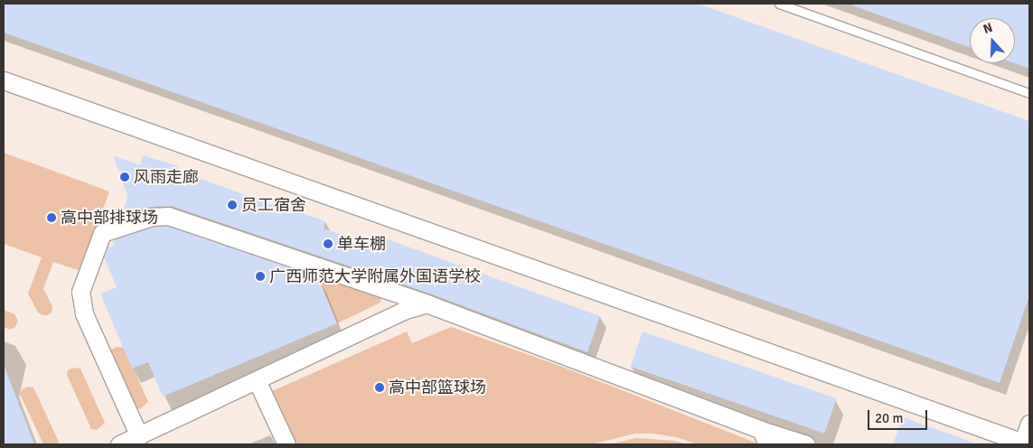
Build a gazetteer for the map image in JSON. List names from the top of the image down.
{
  "places": [
    "风雨走廊",
    "员工宿舍",
    "高中部排球场",
    "单车棚",
    "广西师范大学附属外国语学校",
    "高中部篮球场"
  ],
  "scale_bar": "20 m",
  "north": "top"
}
